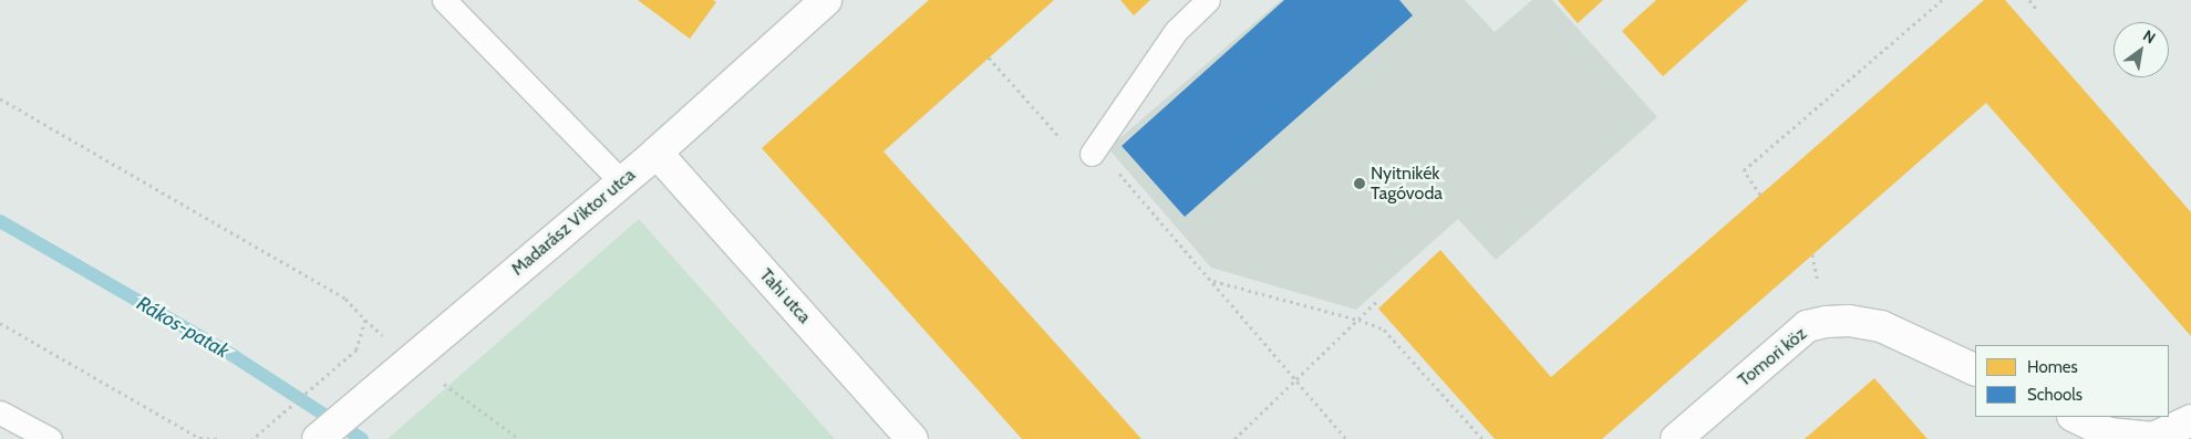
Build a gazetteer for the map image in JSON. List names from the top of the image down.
{
  "streets": {
    "street": ["Madarász Viktor utca", "Tahi utca", "Tomori köz"]
  },
  "crossings": [
    ["Madarász Viktor utca", "Tahi utca"]
  ],
  "water": ["Rákos-patak"],
  "places": ["Nyitnikék Tagóvoda"],
  "legend": ["Homes", "Schools"],
  "north": "top right"
}
